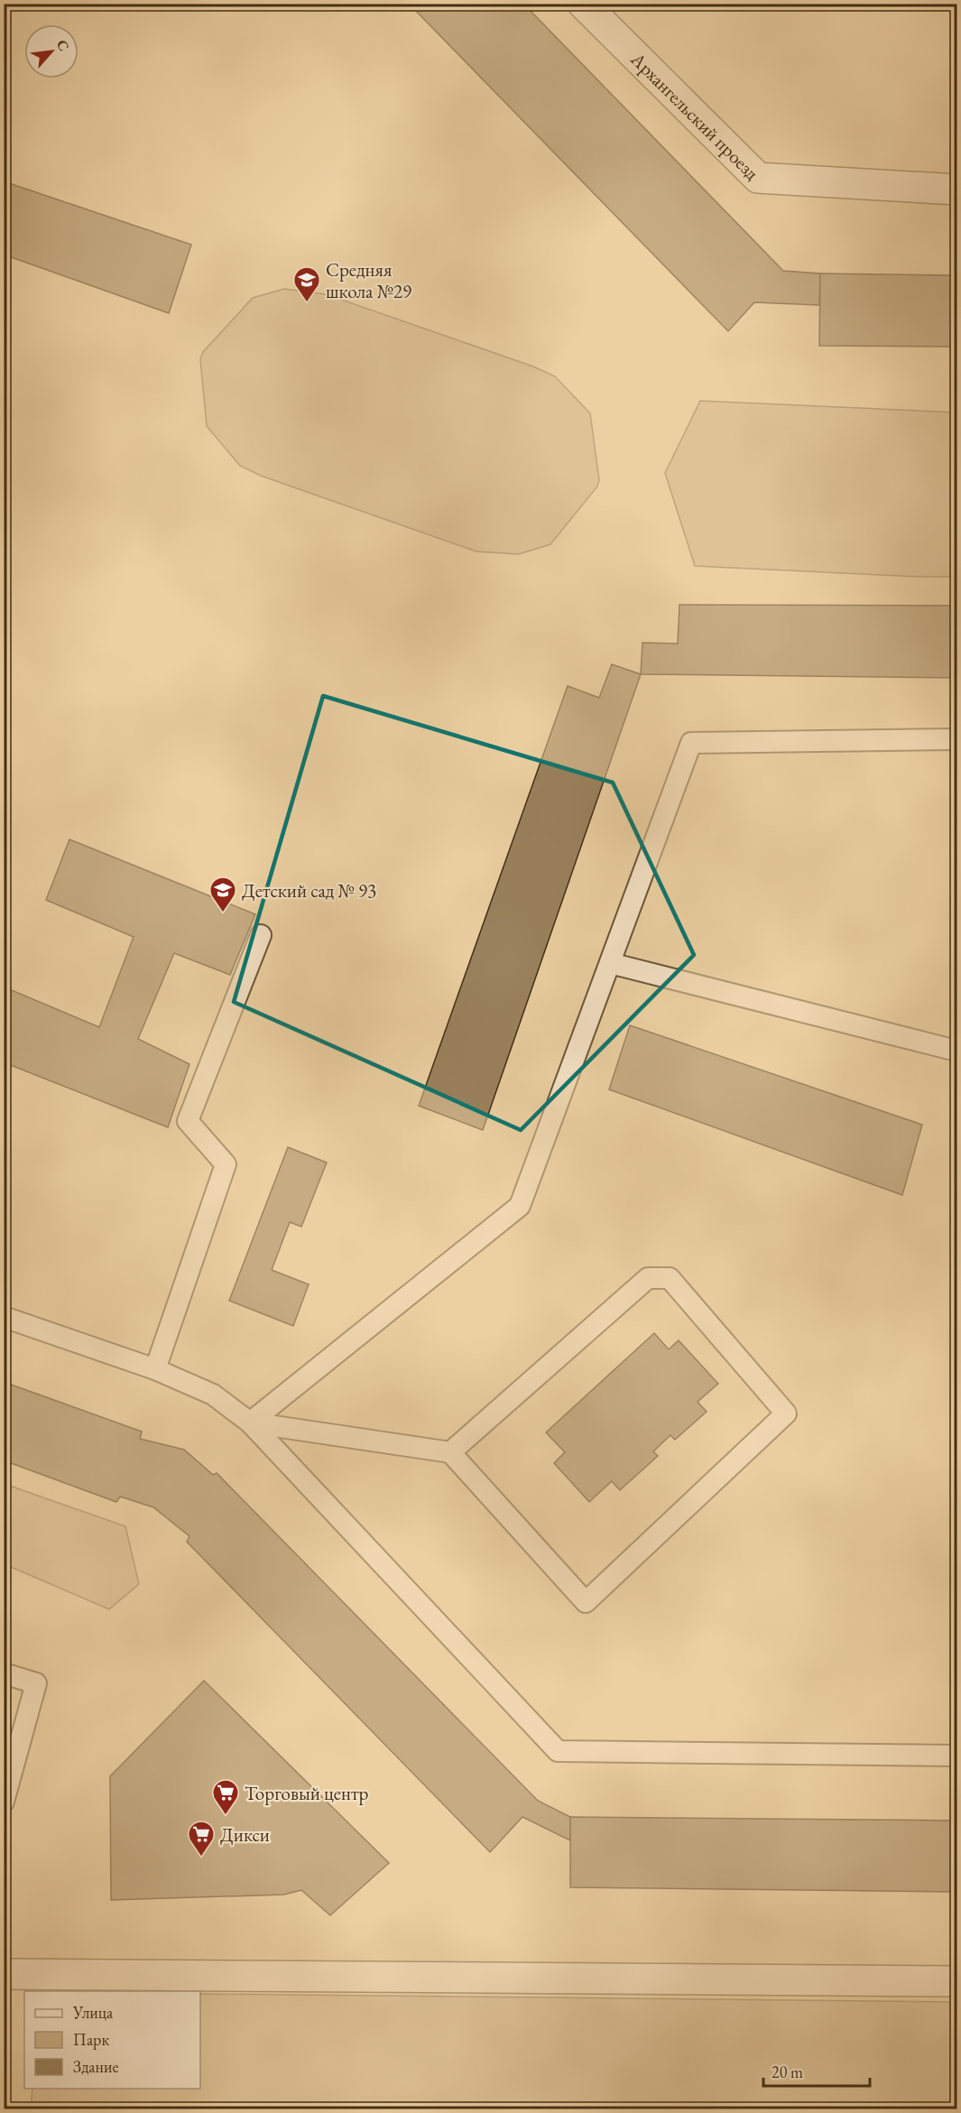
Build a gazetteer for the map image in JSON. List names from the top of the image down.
{
  "streets": {
    "street": ["Архангельский проезд"]
  },
  "places": {
    "school or university": ["Средняя школа №29", "Детский сад № 93"],
    "supermarket": ["Торговый центр", "Дикси"]
  },
  "legend": ["Улица", "Парк", "Здание"],
  "scale_bar": "20 m",
  "north": "top right"
}
